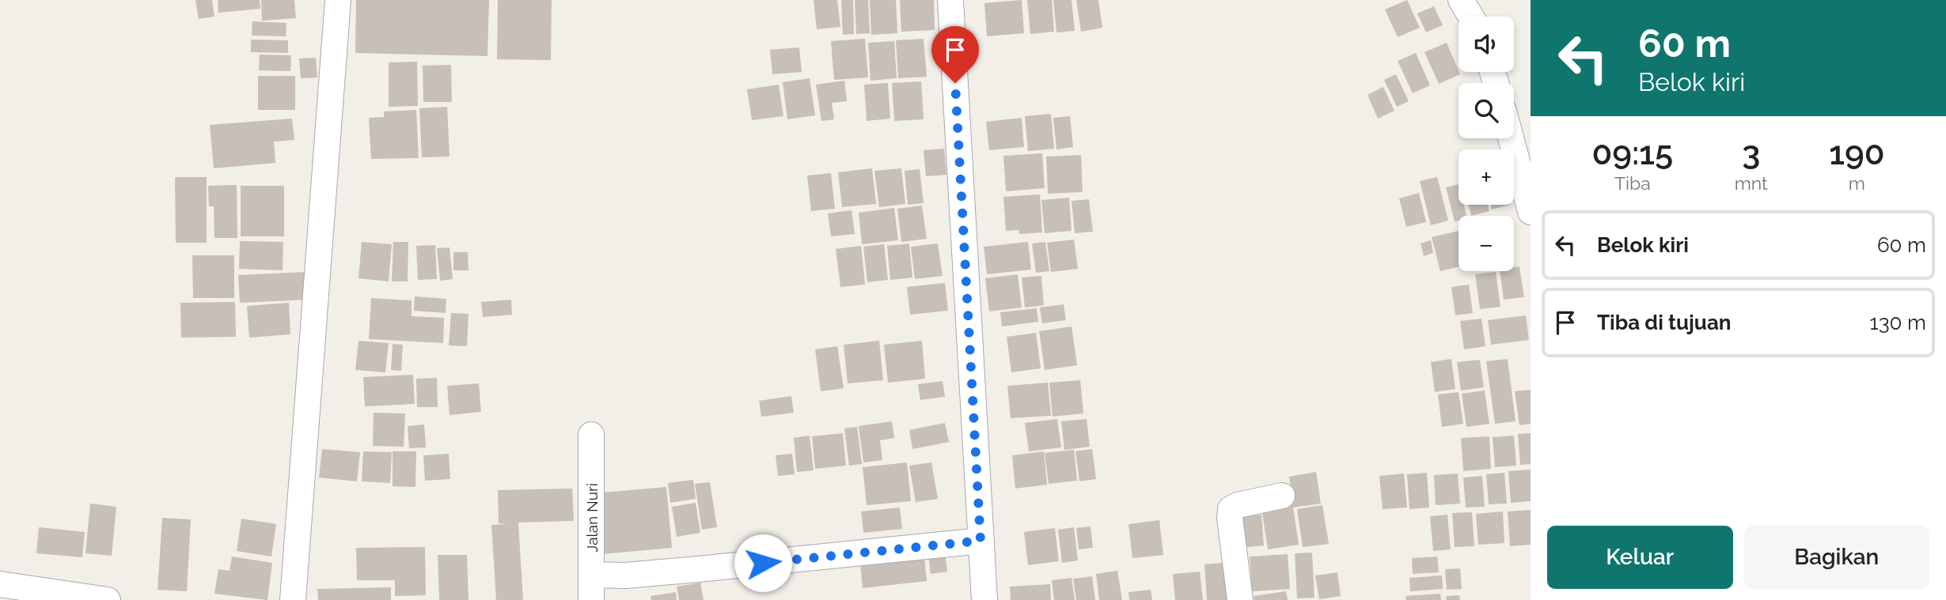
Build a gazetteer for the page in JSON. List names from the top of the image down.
{
  "streets": {
    "street": ["Jalan Nuri"]
  },
  "page": {
    "turn": ["60 m", "Belok kiri"],
    "map_buttons": ["+", "−"],
    "eta": [
      "09:15",
      "Tiba",
      "3",
      "mnt",
      "190",
      "m"
    ],
    "list": [
      {
        "name": "Belok kiri",
        "value": "60 m"
      },
      {
        "name": "Tiba di tujuan",
        "value": "130 m"
      }
    ],
    "buttons": ["Keluar", "Bagikan"]
  }
}
